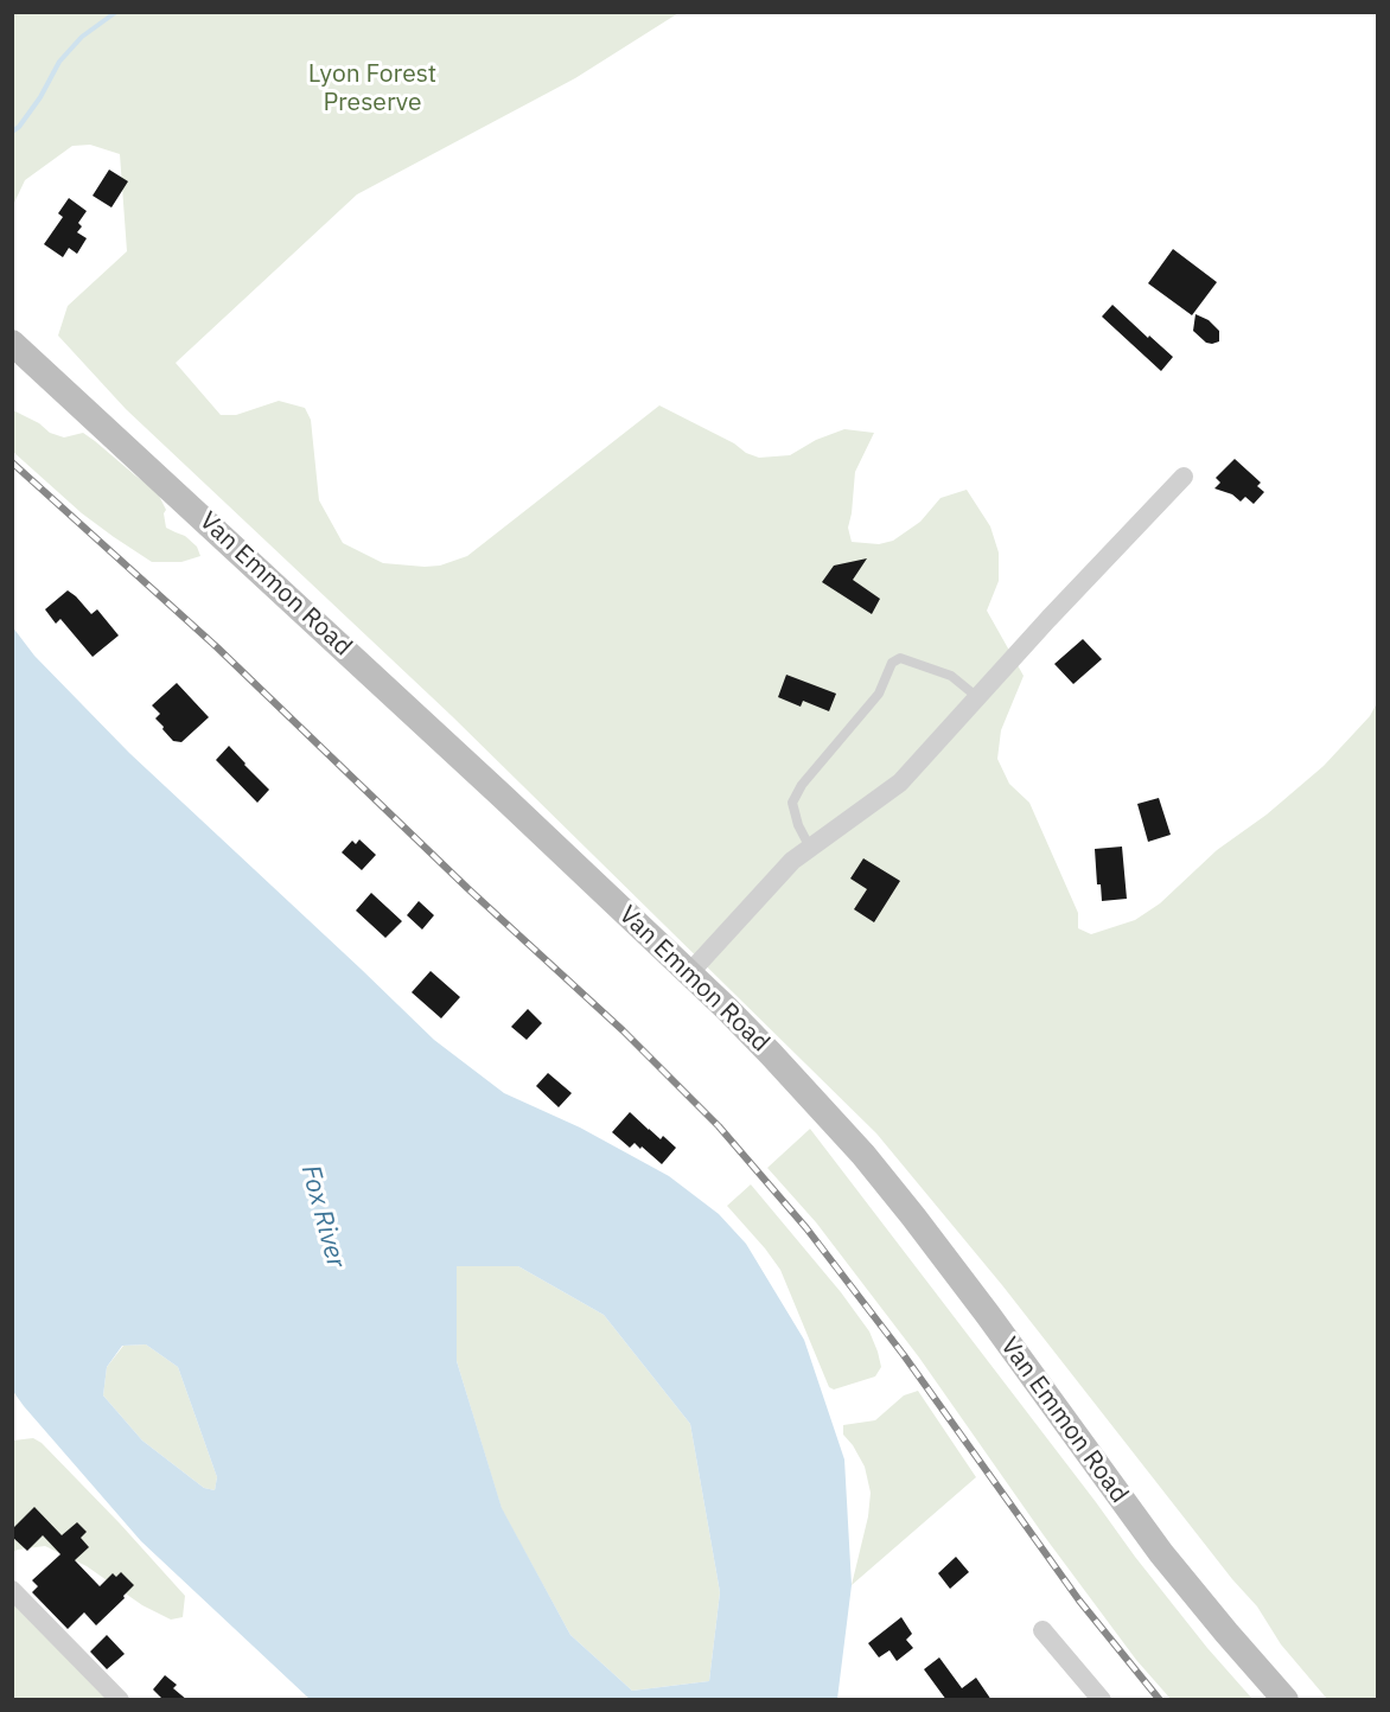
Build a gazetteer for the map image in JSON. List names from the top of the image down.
{
  "streets": {
    "street": ["Van Emmon Road"]
  },
  "water": ["Fox River"],
  "parks": ["Lyon Forest Preserve"]
}
